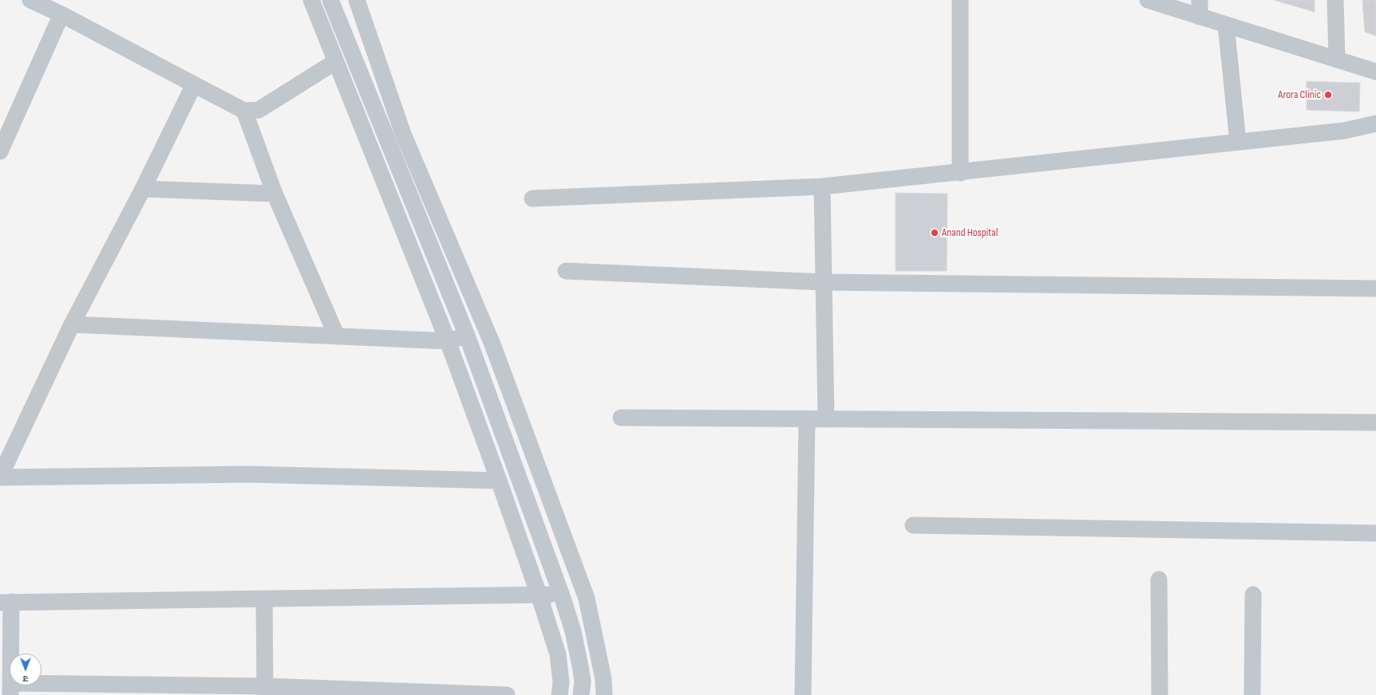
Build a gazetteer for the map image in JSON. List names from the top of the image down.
{
  "places": ["Arora Clinic", "Anand Hospital"],
  "north": "bottom"
}
